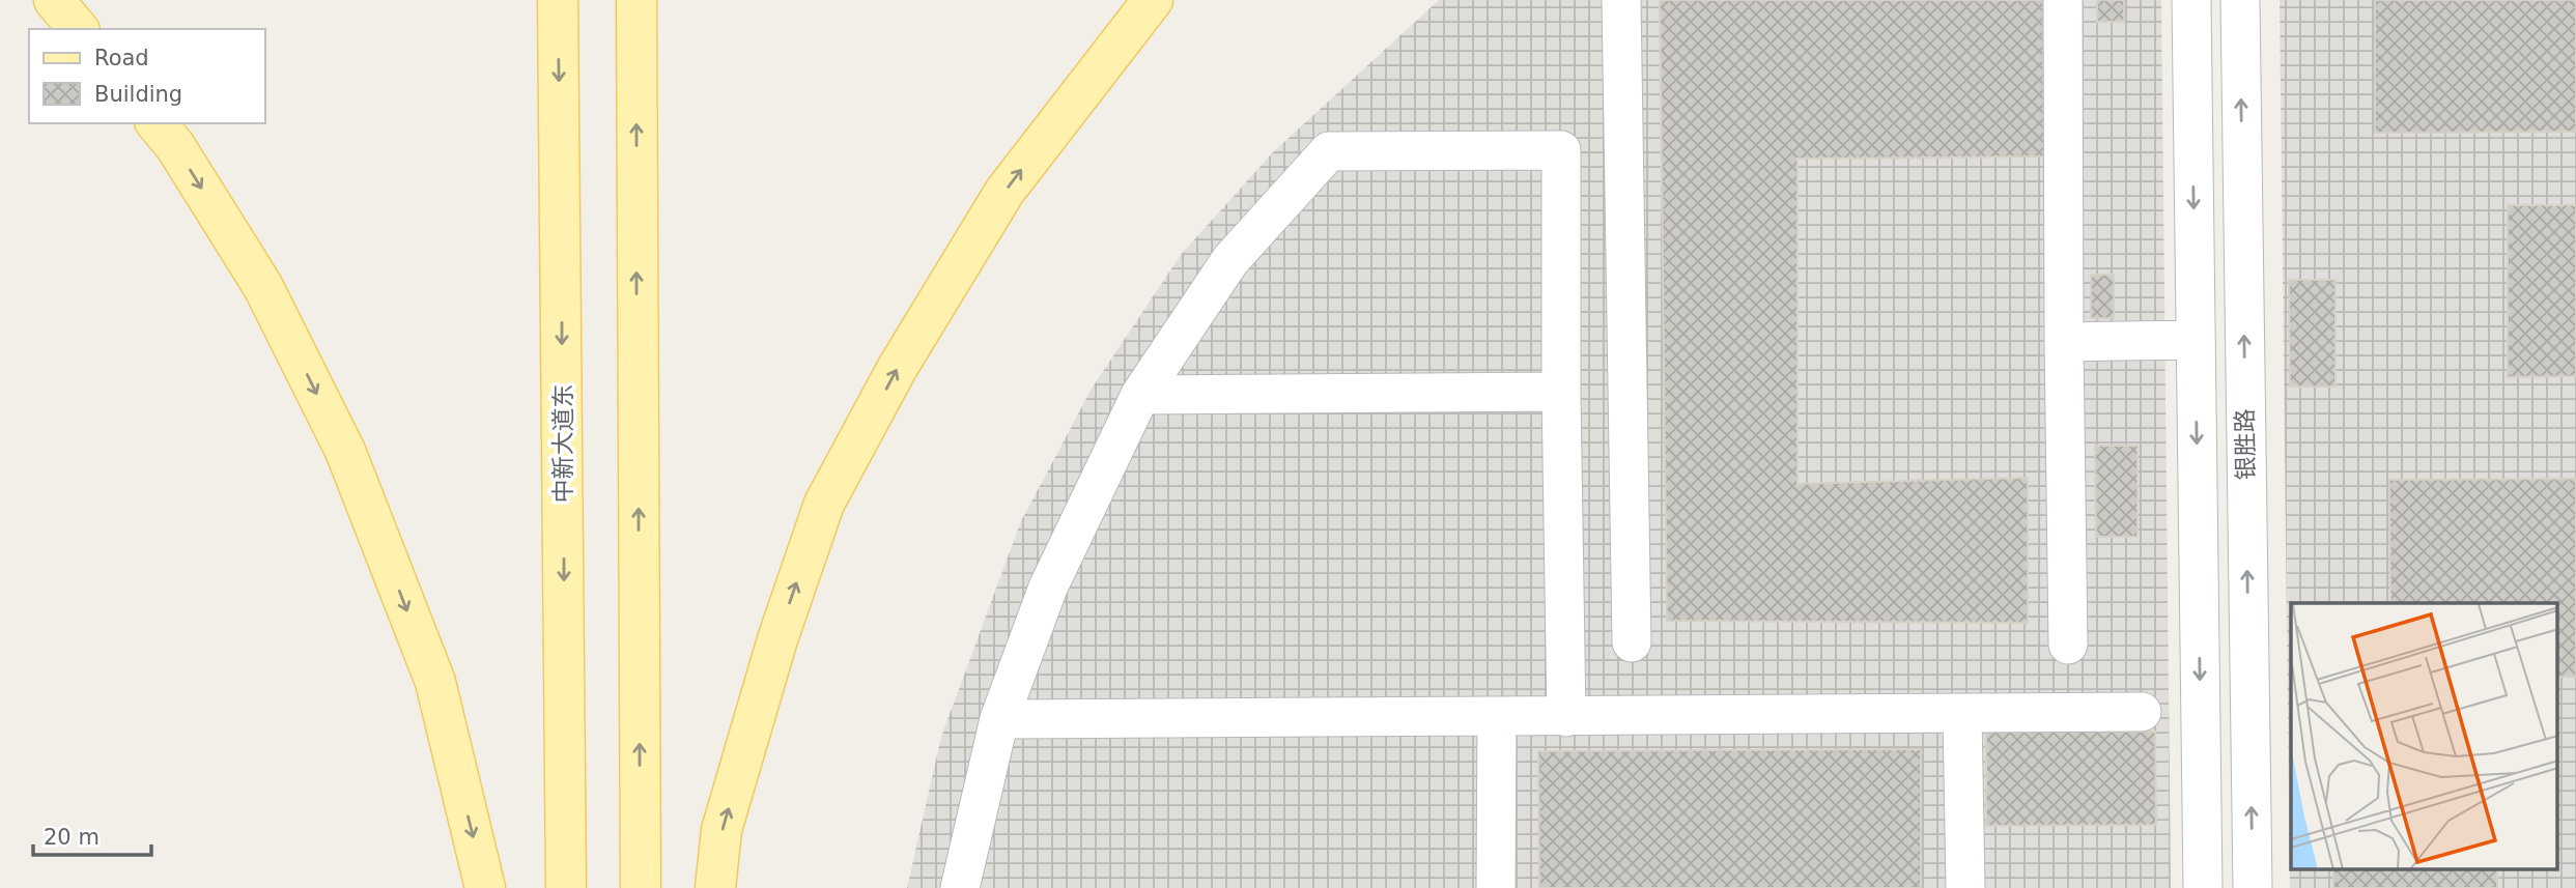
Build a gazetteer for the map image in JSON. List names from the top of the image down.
{
  "streets": {
    "main road": ["中新大道东"],
    "street": ["银胜路"]
  },
  "legend": ["Road", "Building"],
  "scale_bar": "20 m"
}
